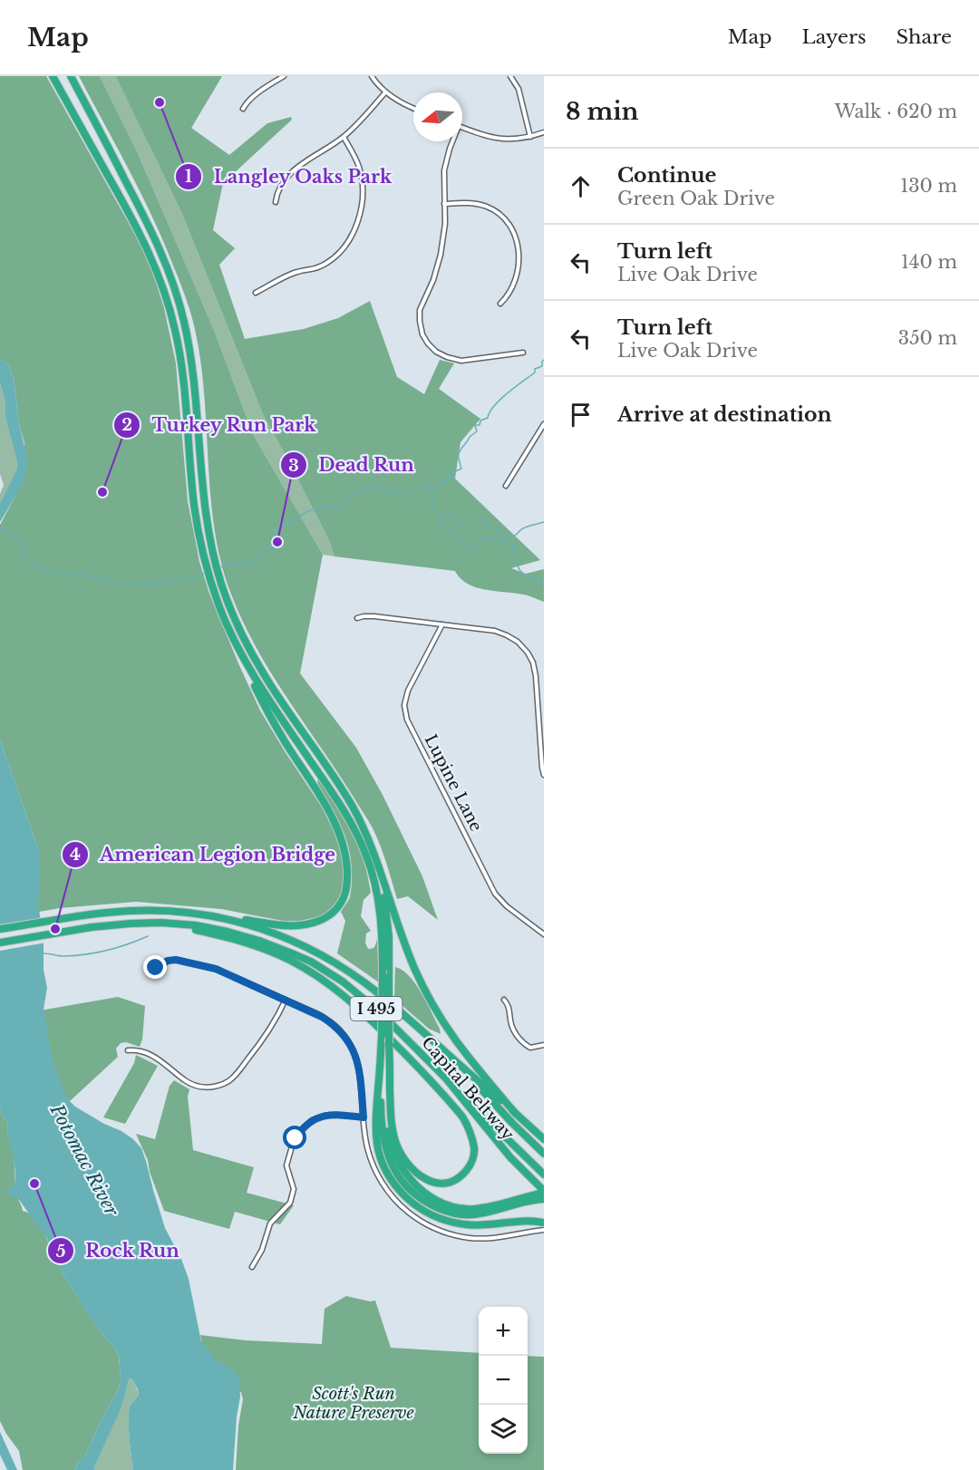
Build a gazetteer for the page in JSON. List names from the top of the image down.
{
  "streets": {
    "highway": ["I 495", "Capital Beltway"],
    "street": ["Lupine Lane"]
  },
  "water": ["Potomac River"],
  "parks": ["Scott's Run Nature Preserve"],
  "places": [
    "Langley Oaks Park",
    "Turkey Run Park",
    "Dead Run",
    "American Legion Bridge",
    "Rock Run"
  ],
  "north": "left",
  "page": {
    "header": "Map",
    "nav": ["Map", "Layers", "Share"],
    "heading": ["8 min", "Walk · 620 m"],
    "list": [
      ["Continue", "Green Oak Drive", "130 m"],
      ["Turn left", "Live Oak Drive", "140 m"],
      ["Turn left", "Live Oak Drive", "350 m"],
      "Arrive at destination"
    ],
    "map_buttons": ["+", "−"]
  }
}
